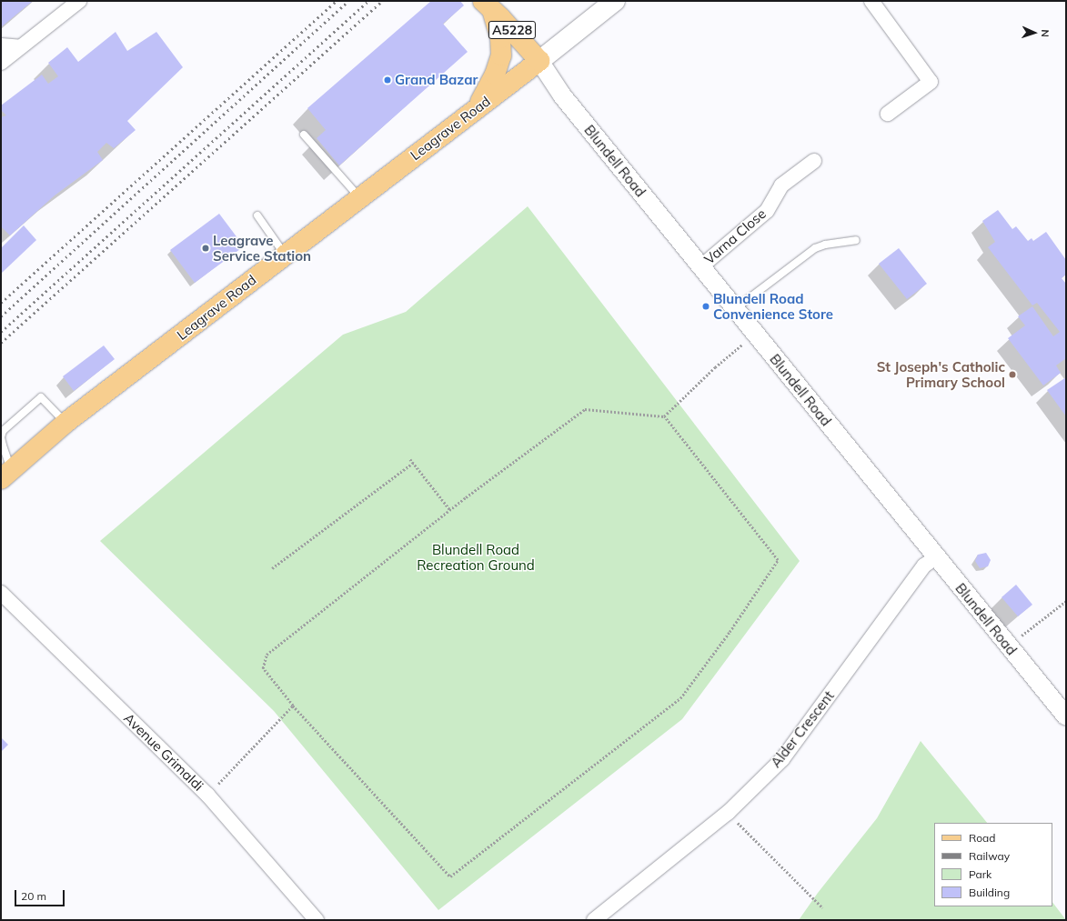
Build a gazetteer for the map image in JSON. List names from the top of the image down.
{
  "streets": {
    "main road": ["A5228", "Leagrave Road"],
    "street": [
      "Blundell Road",
      "Varna Close",
      "Alder Crescent",
      "Avenue Grimaldi"
    ]
  },
  "crossings": [
    ["A5228", "Leagrave Road"],
    ["A5228", "Blundell Road"],
    ["Leagrave Road", "Blundell Road"],
    ["Blundell Road", "Varna Close"],
    ["Blundell Road", "Alder Crescent"]
  ],
  "parks": ["Blundell Road Recreation Ground"],
  "places": [
    "Grand Bazar",
    "Leagrave Service Station",
    "Blundell Road Convenience Store",
    "St Joseph's Catholic Primary School"
  ],
  "legend": [
    "Road",
    "Railway",
    "Park",
    "Building"
  ],
  "scale_bar": "20 m",
  "north": "right"
}
